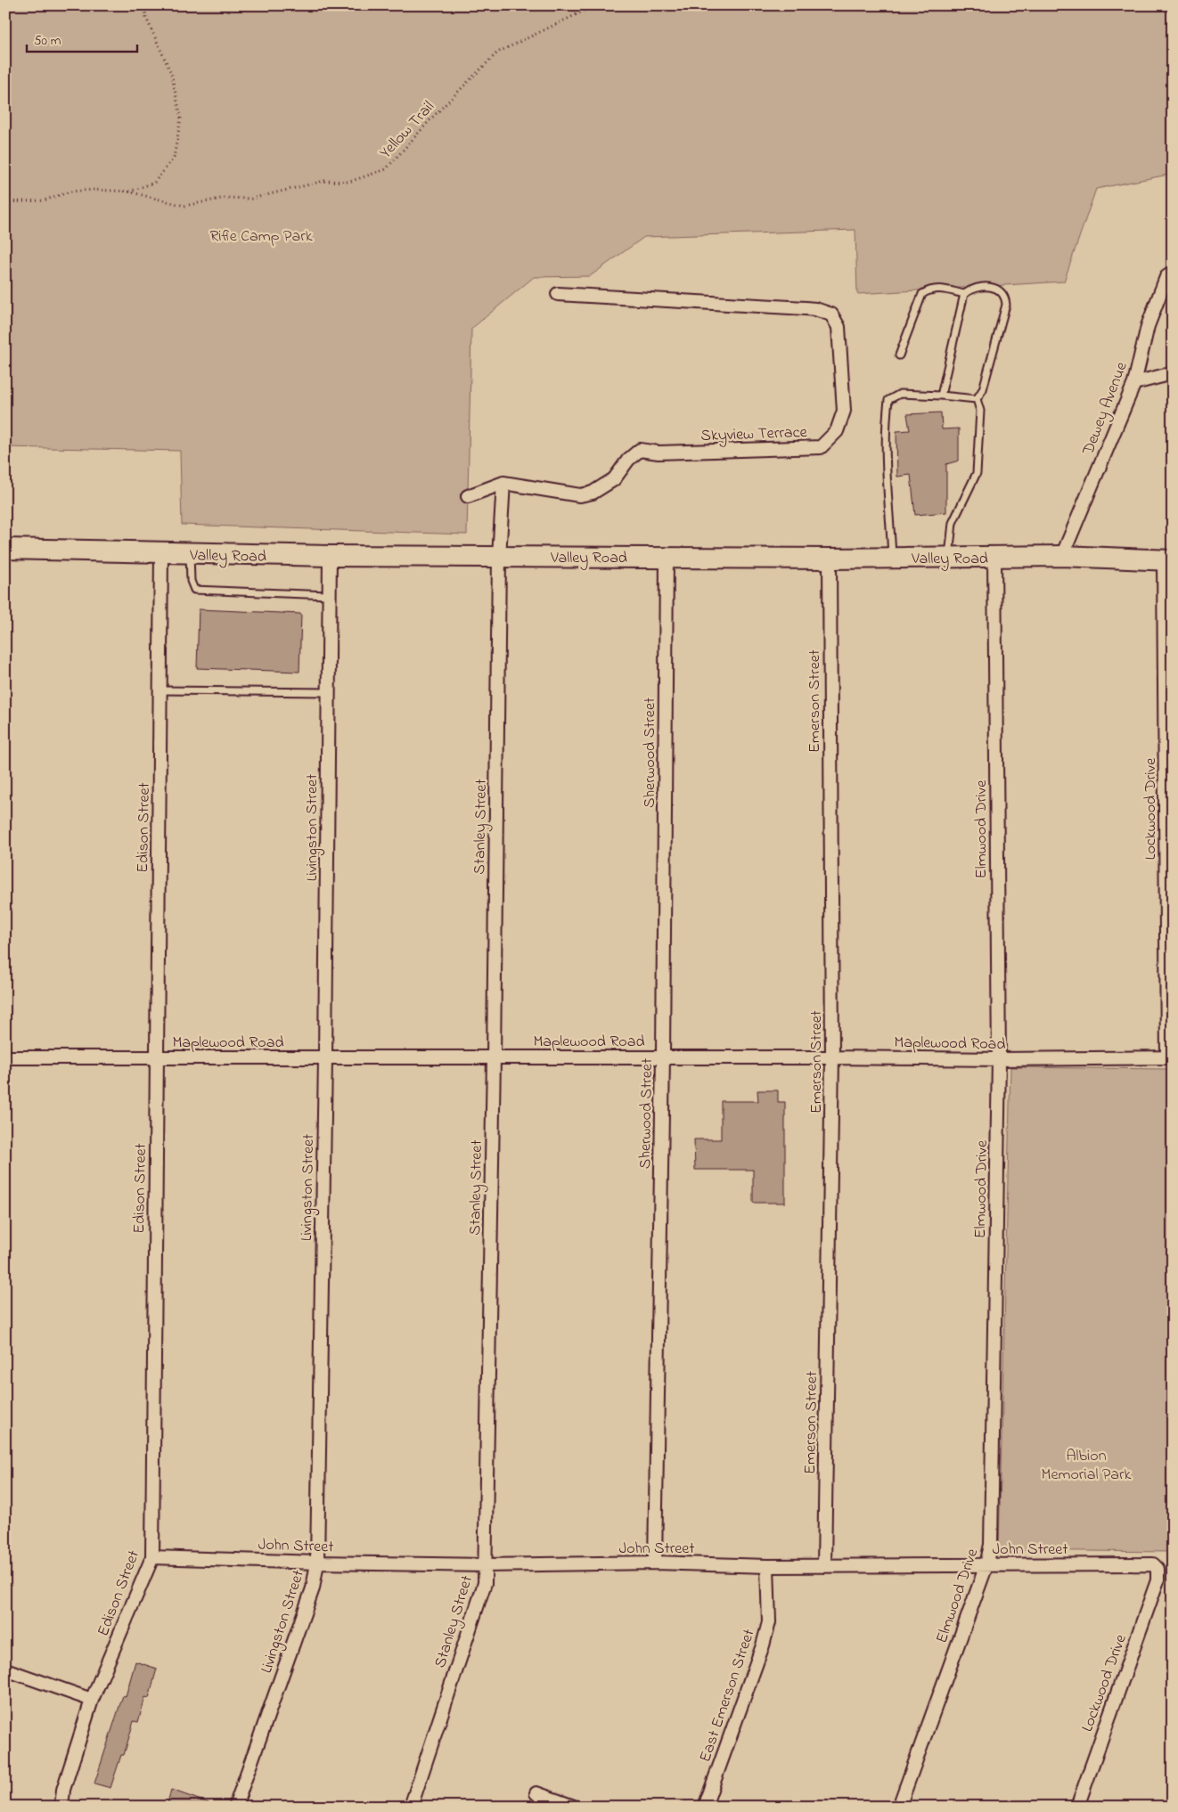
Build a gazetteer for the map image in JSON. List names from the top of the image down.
{
  "streets": {
    "main road": ["Valley Road"],
    "street": [
      "Dewey Avenue",
      "Skyview Terrace",
      "Emerson Street",
      "Sherwood Street",
      "Lockwood Drive",
      "Stanley Street",
      "Edison Street",
      "Livingston Street",
      "Elmwood Drive",
      "Maplewood Road",
      "John Street",
      "East Emerson Street"
    ],
    "path": ["Yellow Trail"]
  },
  "crossings": [
    ["Dewey Avenue", "Valley Road"],
    ["Valley Road", "Emerson Street"],
    ["Valley Road", "Sherwood Street"],
    ["Valley Road", "Lockwood Drive"],
    ["Valley Road", "Stanley Street"],
    ["Valley Road", "Edison Street"],
    ["Valley Road", "Livingston Street"],
    ["Valley Road", "Elmwood Drive"],
    ["Emerson Street", "Maplewood Road"],
    ["Emerson Street", "John Street"],
    ["Sherwood Street", "Maplewood Road"],
    ["Sherwood Street", "John Street"],
    ["Lockwood Drive", "Maplewood Road"],
    ["Lockwood Drive", "John Street"],
    ["Stanley Street", "Maplewood Road"],
    ["Stanley Street", "John Street"],
    ["Edison Street", "Maplewood Road"],
    ["Edison Street", "John Street"],
    ["Livingston Street", "Maplewood Road"],
    ["Livingston Street", "John Street"],
    ["Elmwood Drive", "Maplewood Road"],
    ["Elmwood Drive", "John Street"],
    ["John Street", "East Emerson Street"]
  ],
  "parks": ["Rifle Camp Park", "Albion Memorial Park"],
  "scale_bar": "50 m"
}
